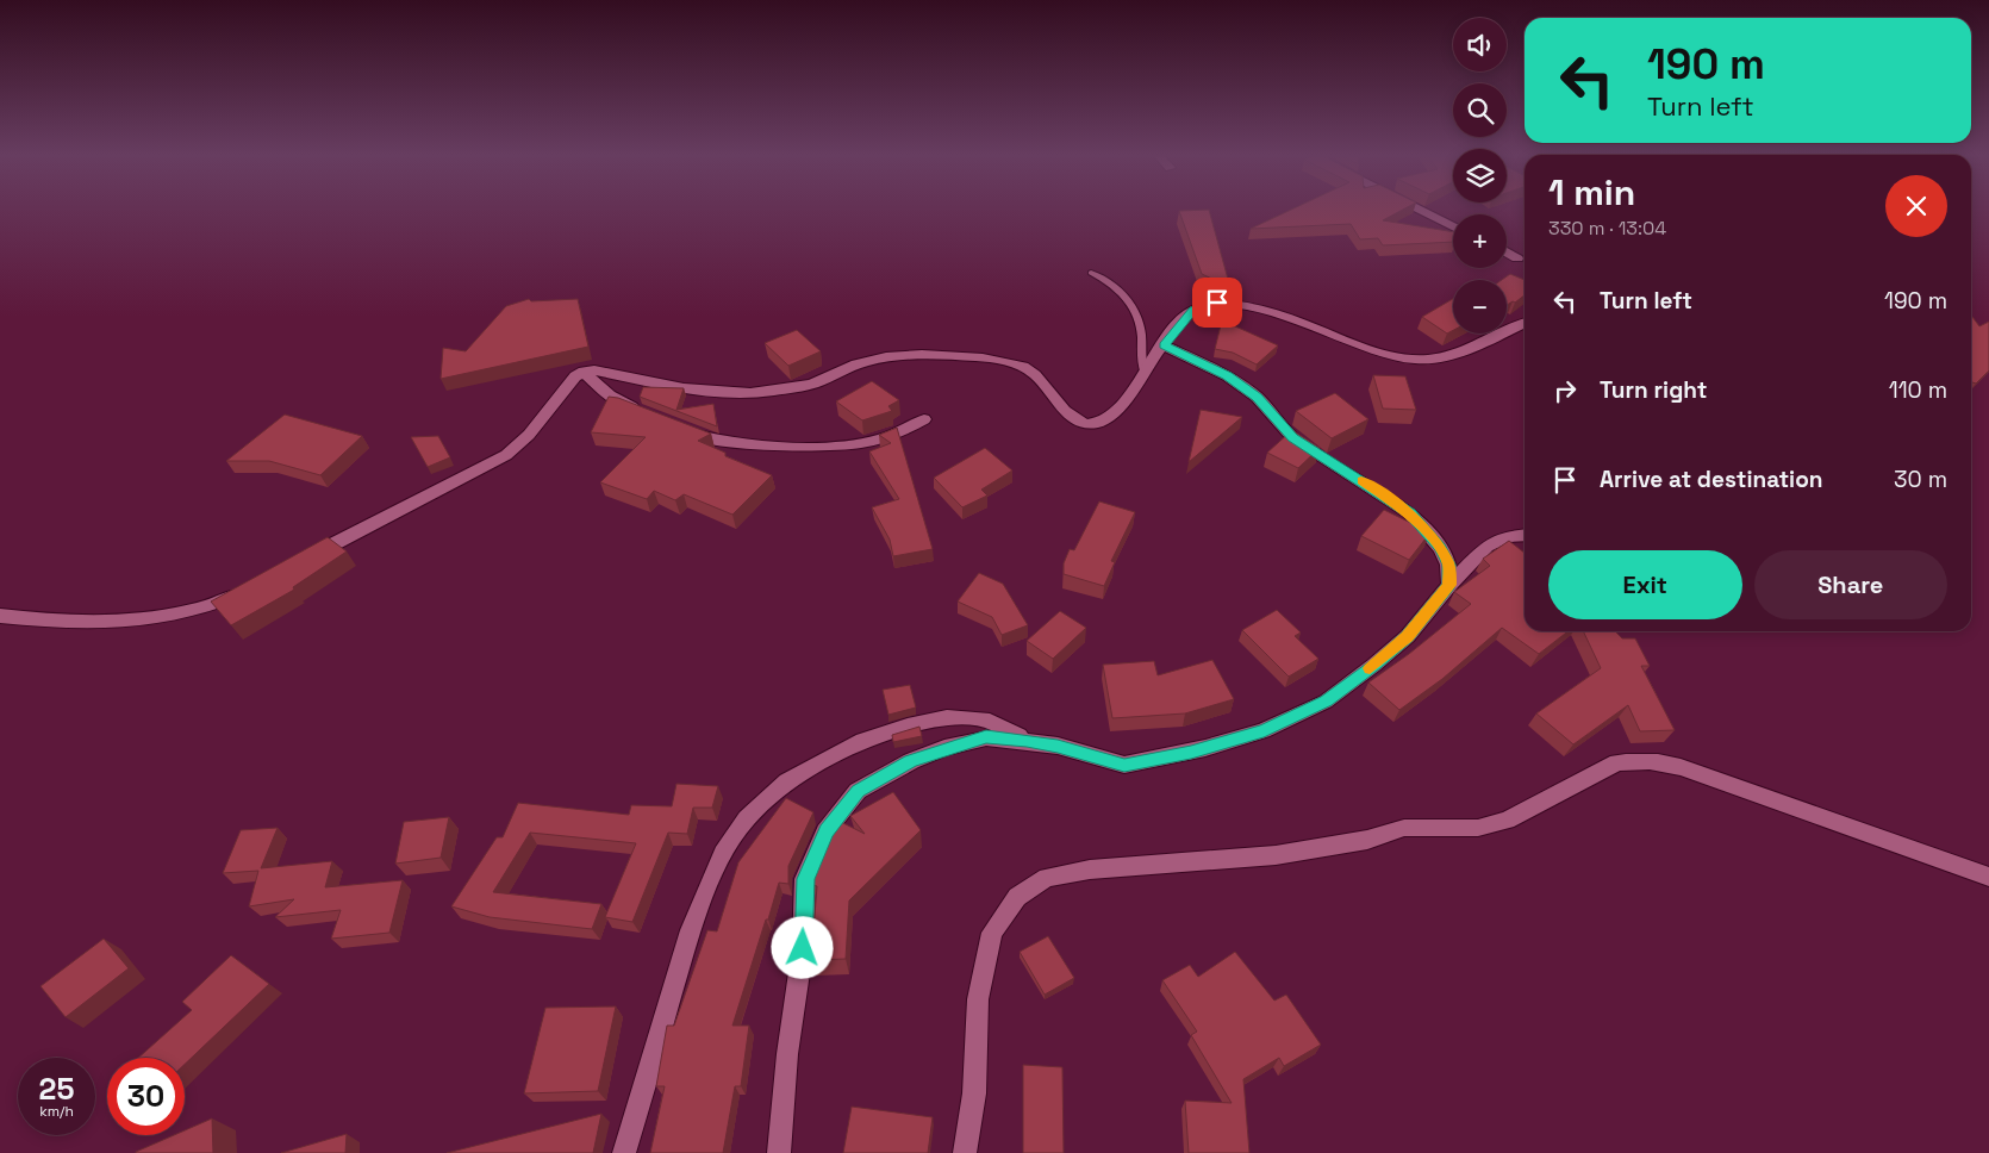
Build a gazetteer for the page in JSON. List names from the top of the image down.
{
  "page": {
    "map_buttons": ["+", "−"],
    "turn": ["190 m", "Turn left"],
    "heading": ["1 min", "330 m · 13:04"],
    "list": [
      {
        "name": "Turn left",
        "value": "190 m"
      },
      {
        "name": "Turn right",
        "value": "110 m"
      },
      {
        "name": "Arrive at destination",
        "value": "30 m"
      }
    ],
    "buttons": ["Exit", "Share"],
    "speed": "25 km/h",
    "limit": "30"
  }
}
